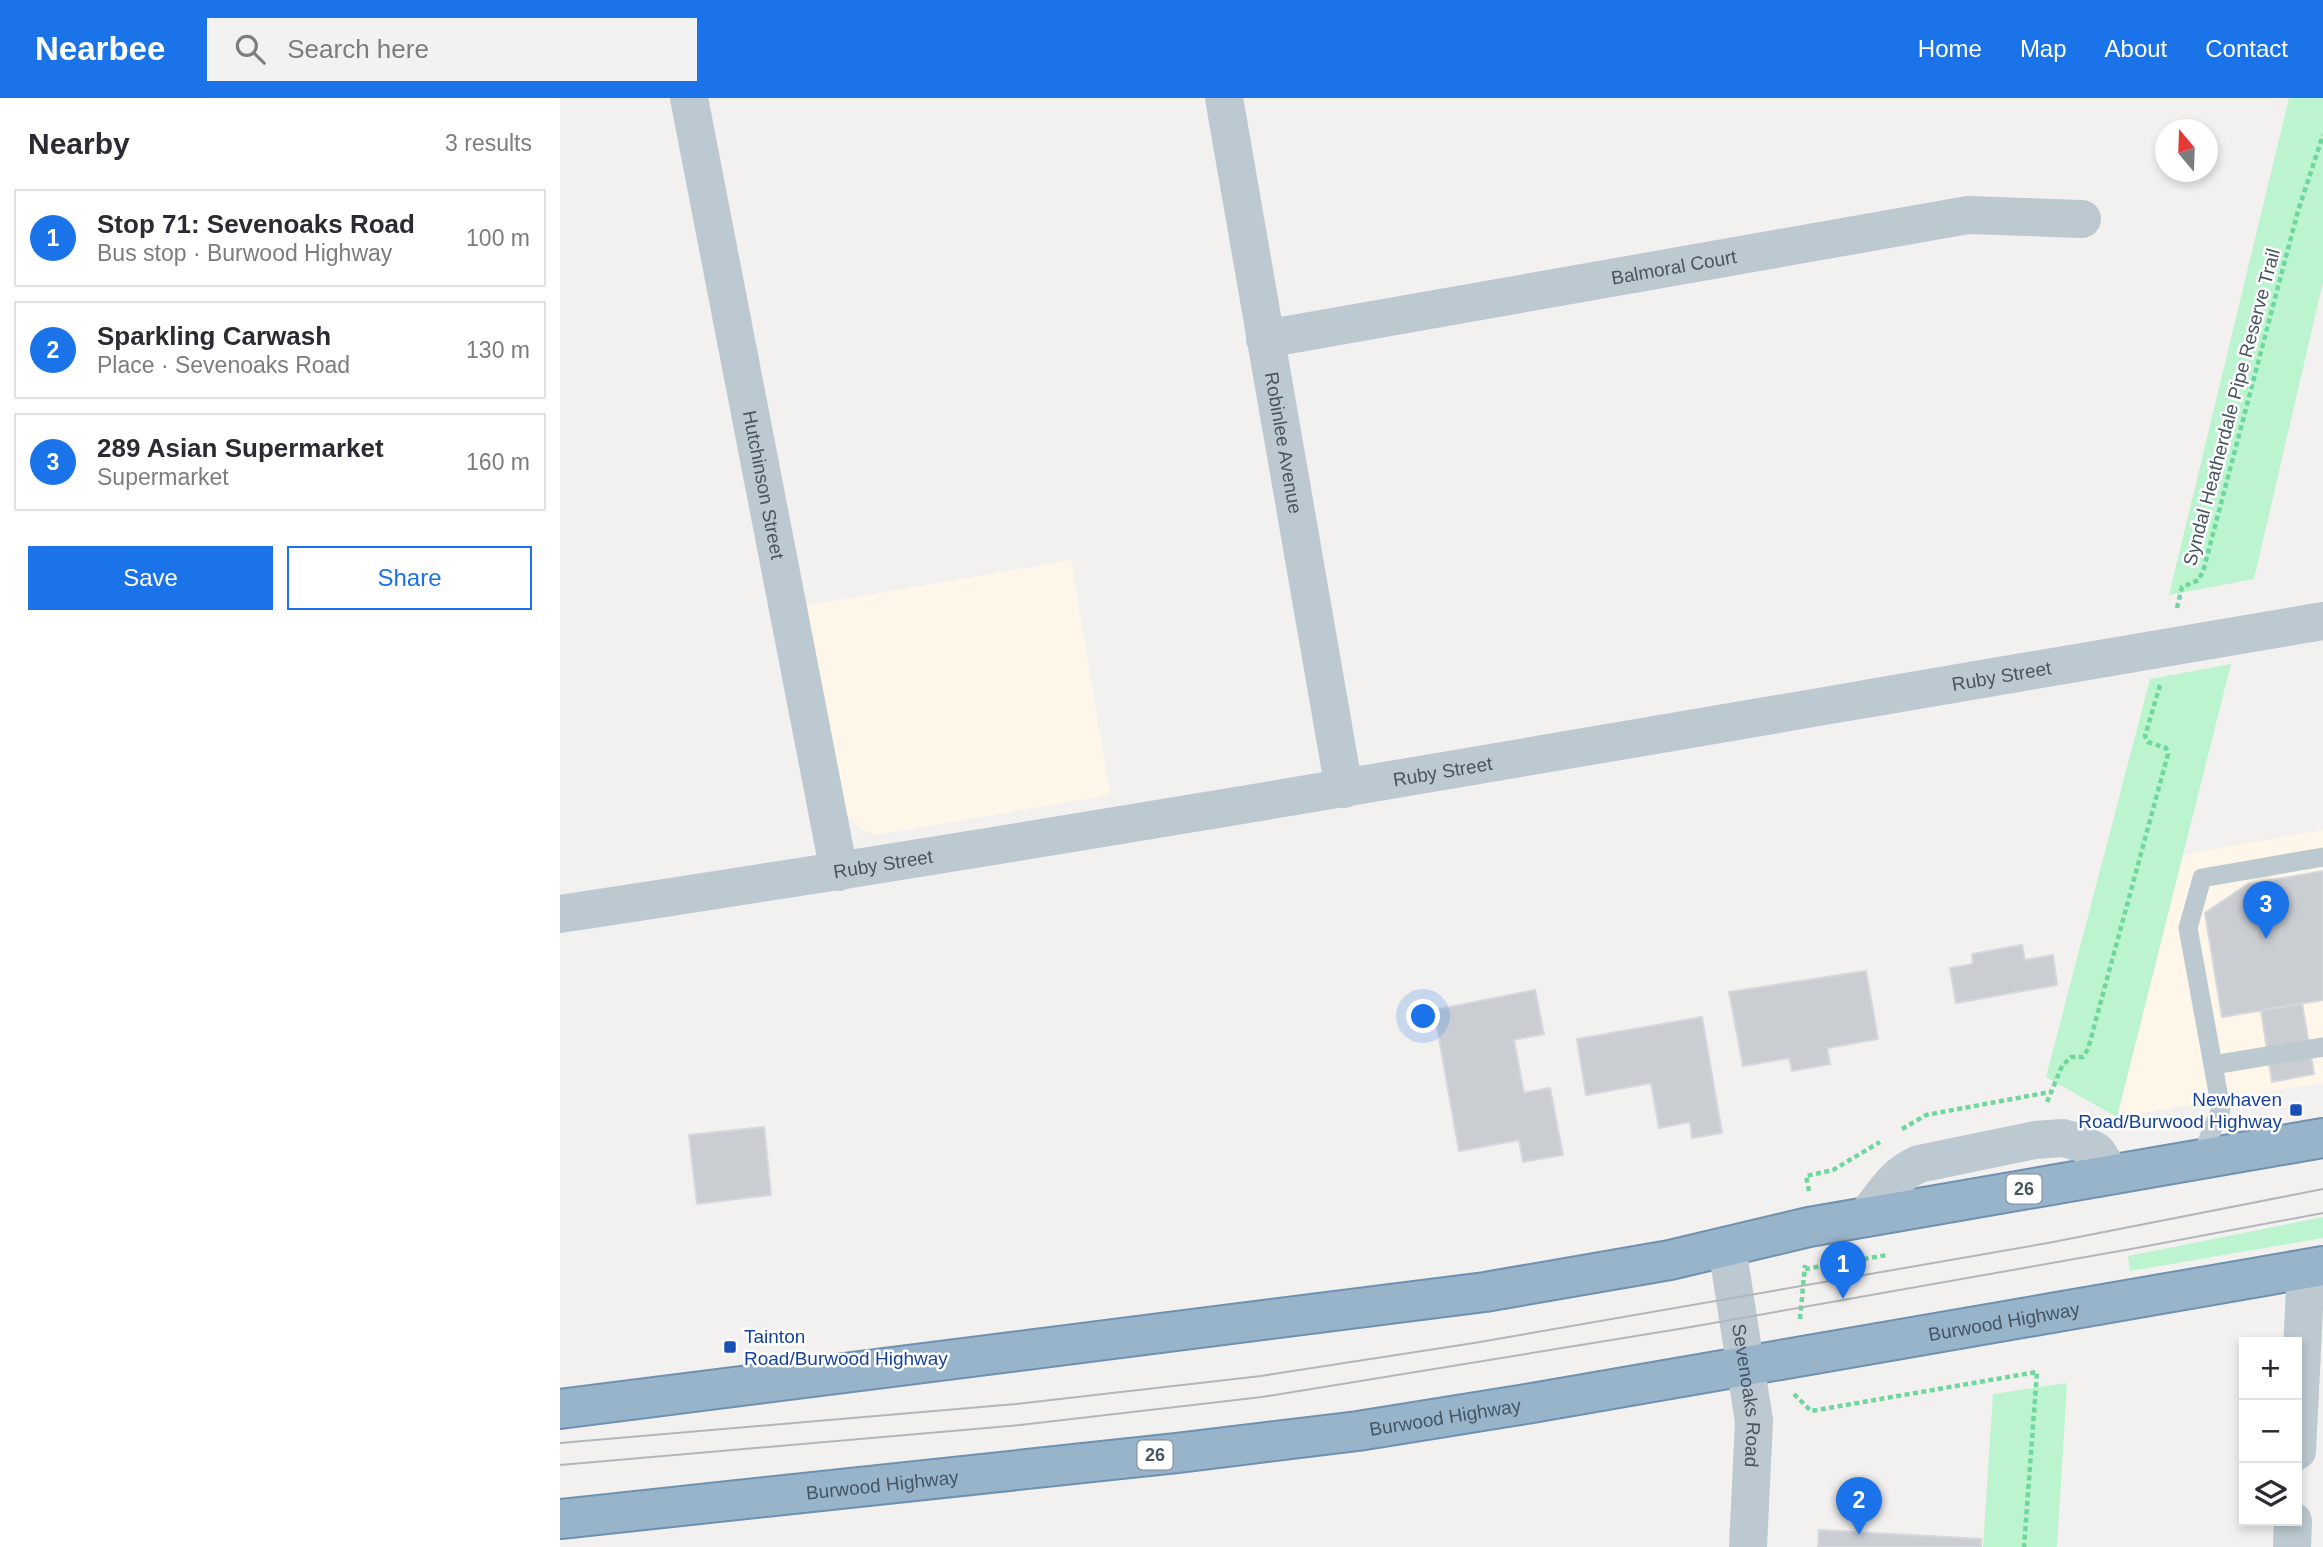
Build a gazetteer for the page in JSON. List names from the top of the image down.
{
  "streets": {
    "highway": ["26", "Burwood Highway"],
    "street": [
      "Balmoral Court",
      "Robinlee Avenue",
      "Hutchinson Street",
      "Ruby Street",
      "Sevenoaks Road"
    ],
    "path": ["Syndal Heatherdale Pipe Reserve Trail"]
  },
  "crossings": [
    ["Balmoral Court", "Robinlee Avenue"],
    ["Syndal Heatherdale Pipe Reserve Trail", "Ruby Street"],
    ["Robinlee Avenue", "Ruby Street"],
    ["Hutchinson Street", "Ruby Street"],
    ["26", "Sevenoaks Road"],
    ["Burwood Highway", "Sevenoaks Road"]
  ],
  "places": {
    "transit": ["Newhaven Road/Burwood Highway", "Tainton Road/Burwood Highway"]
  },
  "north": "top",
  "page": {
    "header": "Nearbee",
    "search": "Search here",
    "nav": [
      "Home",
      "Map",
      "About",
      "Contact"
    ],
    "heading": ["Nearby", "3 results"],
    "list": [
      {
        "mark": "1",
        "name": "Stop 71: Sevenoaks Road",
        "note": "Bus stop · Burwood Highway",
        "value": "100 m"
      },
      {
        "mark": "2",
        "name": "Sparkling Carwash",
        "note": "Place · Sevenoaks Road",
        "value": "130 m"
      },
      {
        "mark": "3",
        "name": "289 Asian Supermarket",
        "note": "Supermarket",
        "value": "160 m"
      }
    ],
    "buttons": ["Save", "Share"],
    "pins": ["3", "1", "2"],
    "map_buttons": ["+", "−"]
  }
}
